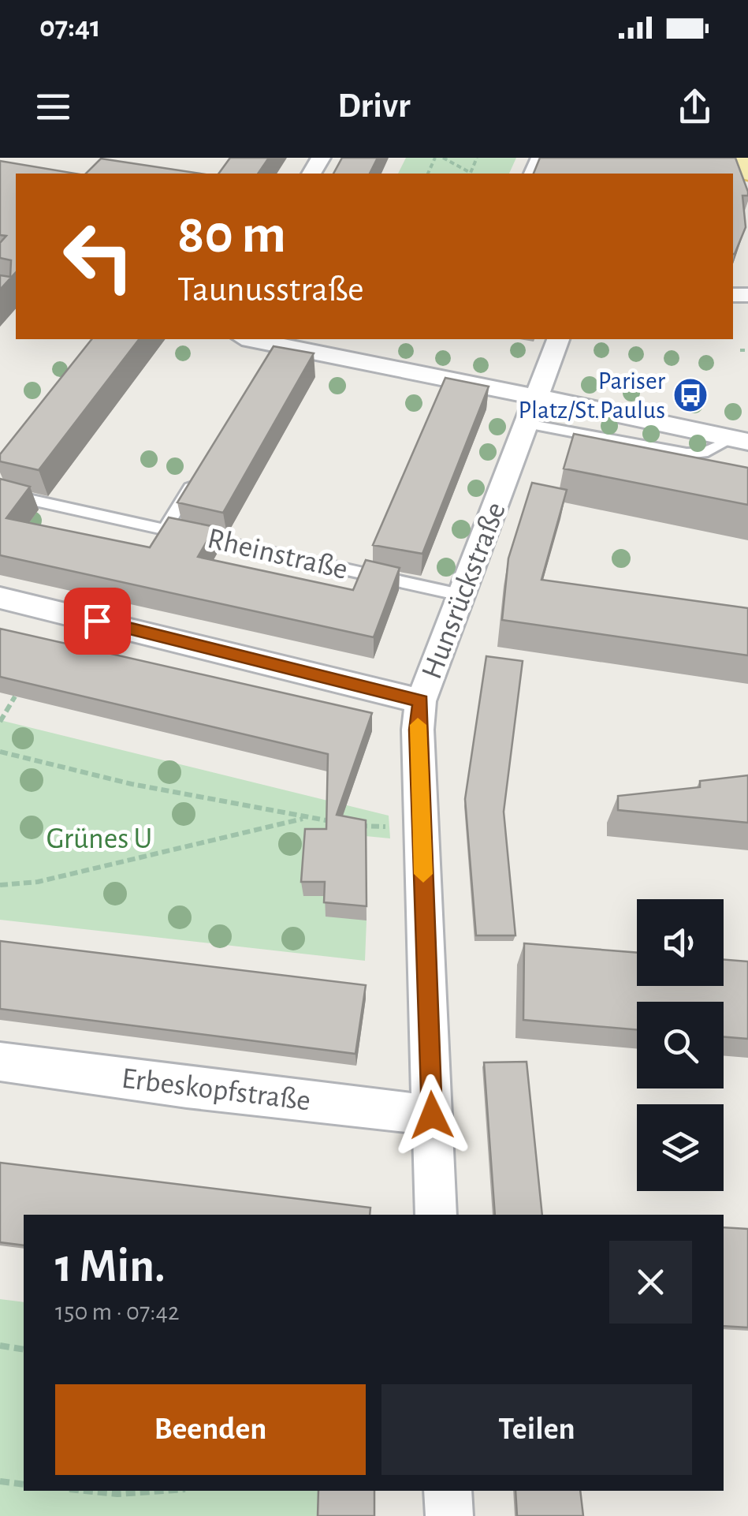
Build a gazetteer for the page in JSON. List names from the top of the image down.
{
  "streets": {
    "street": ["Hunsrückstraße", "Erbeskopfstraße"],
    "lane": ["Rheinstraße"]
  },
  "crossings": [
    ["Rheinstraße", "Hunsrückstraße"],
    ["Hunsrückstraße", "Erbeskopfstraße"]
  ],
  "parks": ["Grünes U"],
  "places": {
    "bus stop": ["Pariser Platz/St.Paulus"]
  },
  "page": {
    "status": "07:41",
    "header": "Drivr",
    "turn": ["80 m", "Taunusstraße"],
    "heading": ["1 Min.", "150 m · 07:42"],
    "buttons": ["Beenden", "Teilen"]
  }
}
